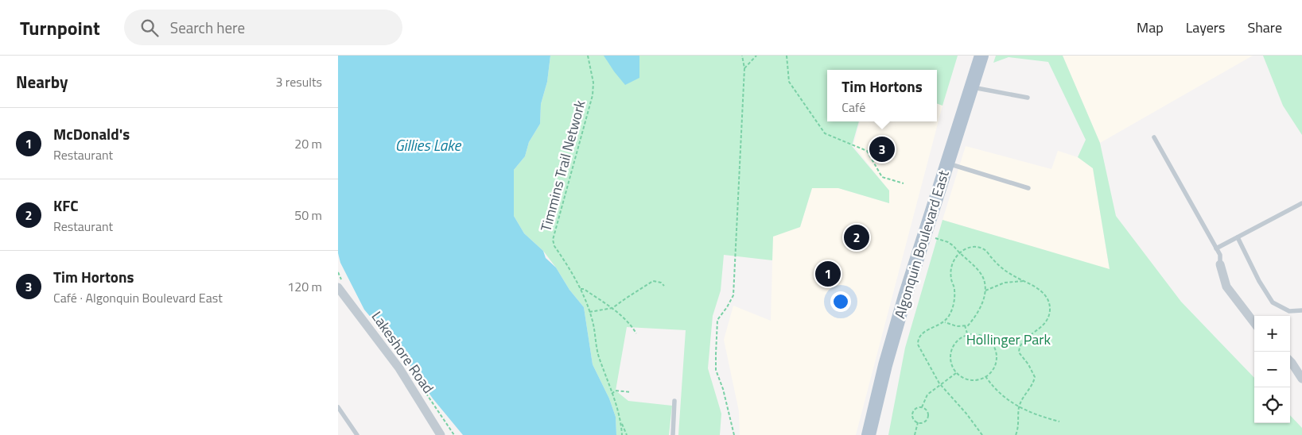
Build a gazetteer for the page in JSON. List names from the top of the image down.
{
  "streets": {
    "main road": ["Algonquin Boulevard East"],
    "street": ["Lakeshore Road"],
    "path": ["Timmins Trail Network"]
  },
  "water": ["Gillies Lake"],
  "parks": ["Hollinger Park"],
  "page": {
    "header": "Turnpoint",
    "search": "Search here",
    "nav": ["Map", "Layers", "Share"],
    "heading": ["Nearby", "3 results"],
    "popup": ["Tim Hortons", "Café"],
    "list": [
      {
        "mark": "1",
        "name": "McDonald's",
        "note": "Restaurant",
        "value": "20 m"
      },
      {
        "mark": "2",
        "name": "KFC",
        "note": "Restaurant",
        "value": "50 m"
      },
      {
        "mark": "3",
        "name": "Tim Hortons",
        "note": "Café · Algonquin Boulevard East",
        "value": "120 m"
      }
    ],
    "pins": ["3", "2", "1"],
    "map_buttons": ["+", "−"]
  }
}
